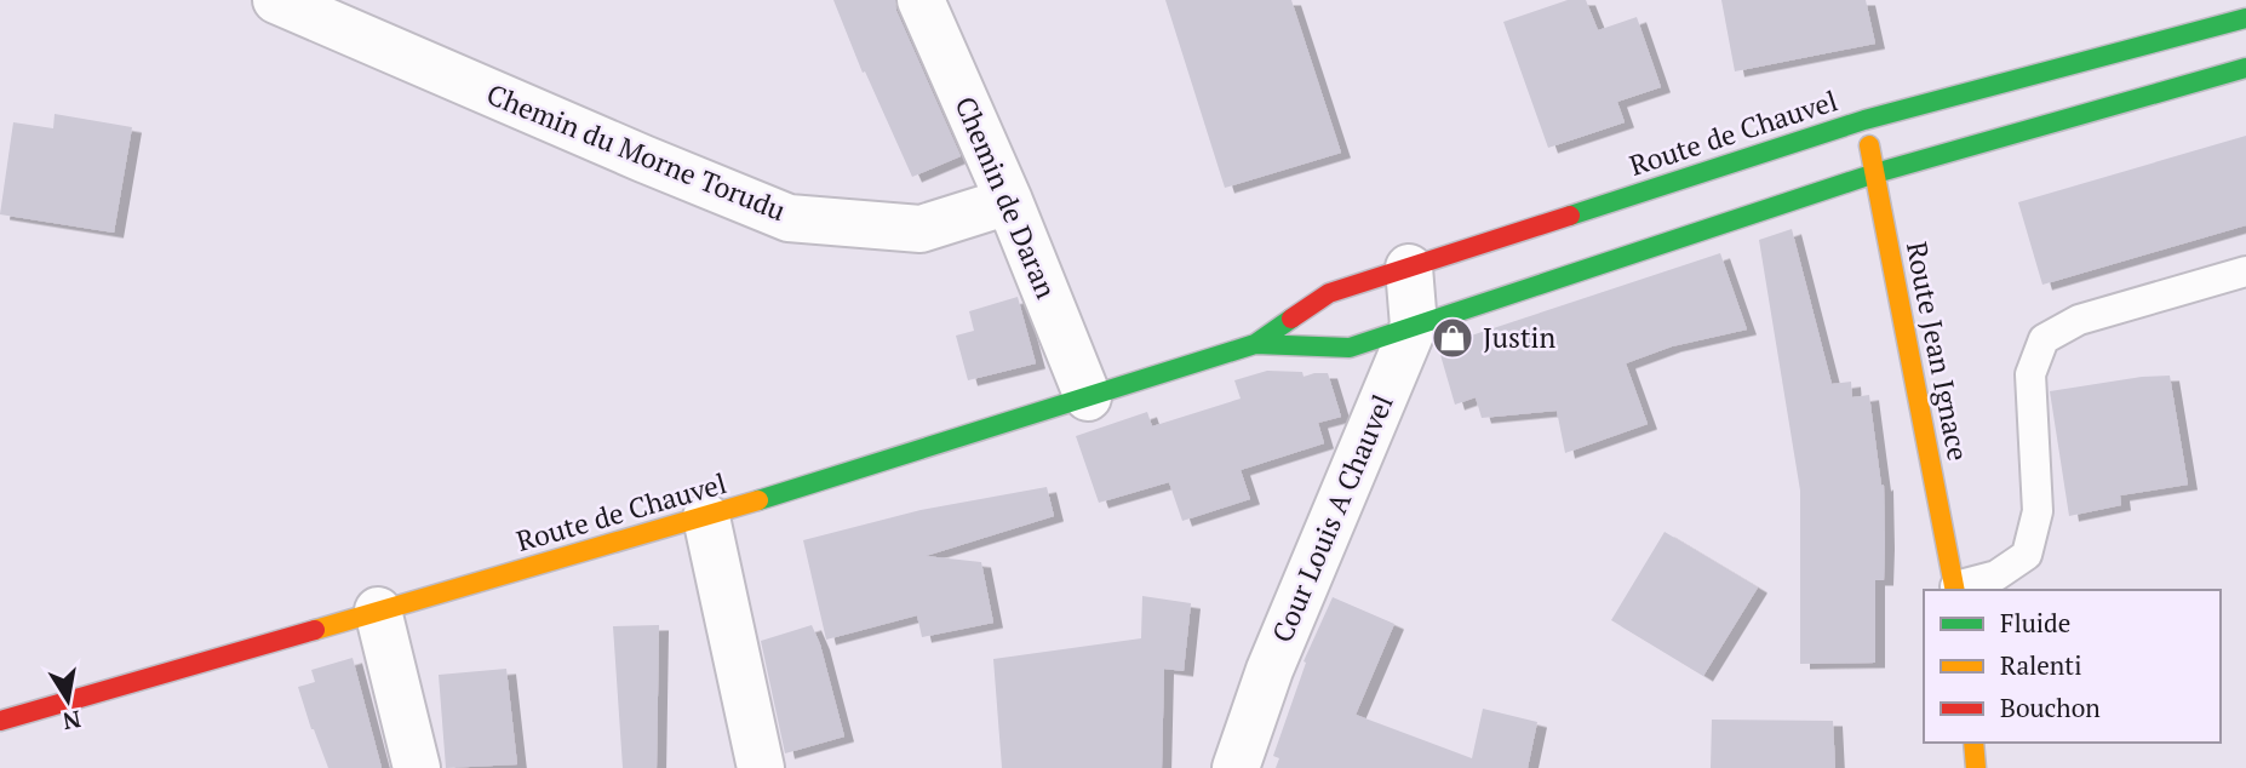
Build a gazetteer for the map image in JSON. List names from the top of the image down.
{
  "streets": {
    "main road": ["Route de Chauvel", "Route Jean Ignace"],
    "street": ["Chemin du Morne Torudu", "Chemin de Daran", "Cour Louis A Chauvel"]
  },
  "crossings": [
    ["Route de Chauvel", "Chemin de Daran"],
    ["Route de Chauvel", "Route Jean Ignace"],
    ["Route de Chauvel", "Cour Louis A Chauvel"],
    ["Chemin du Morne Torudu", "Chemin de Daran"]
  ],
  "places": {
    "shop": ["Justin"]
  },
  "legend": ["Fluide", "Ralenti", "Bouchon"],
  "north": "bottom"
}
